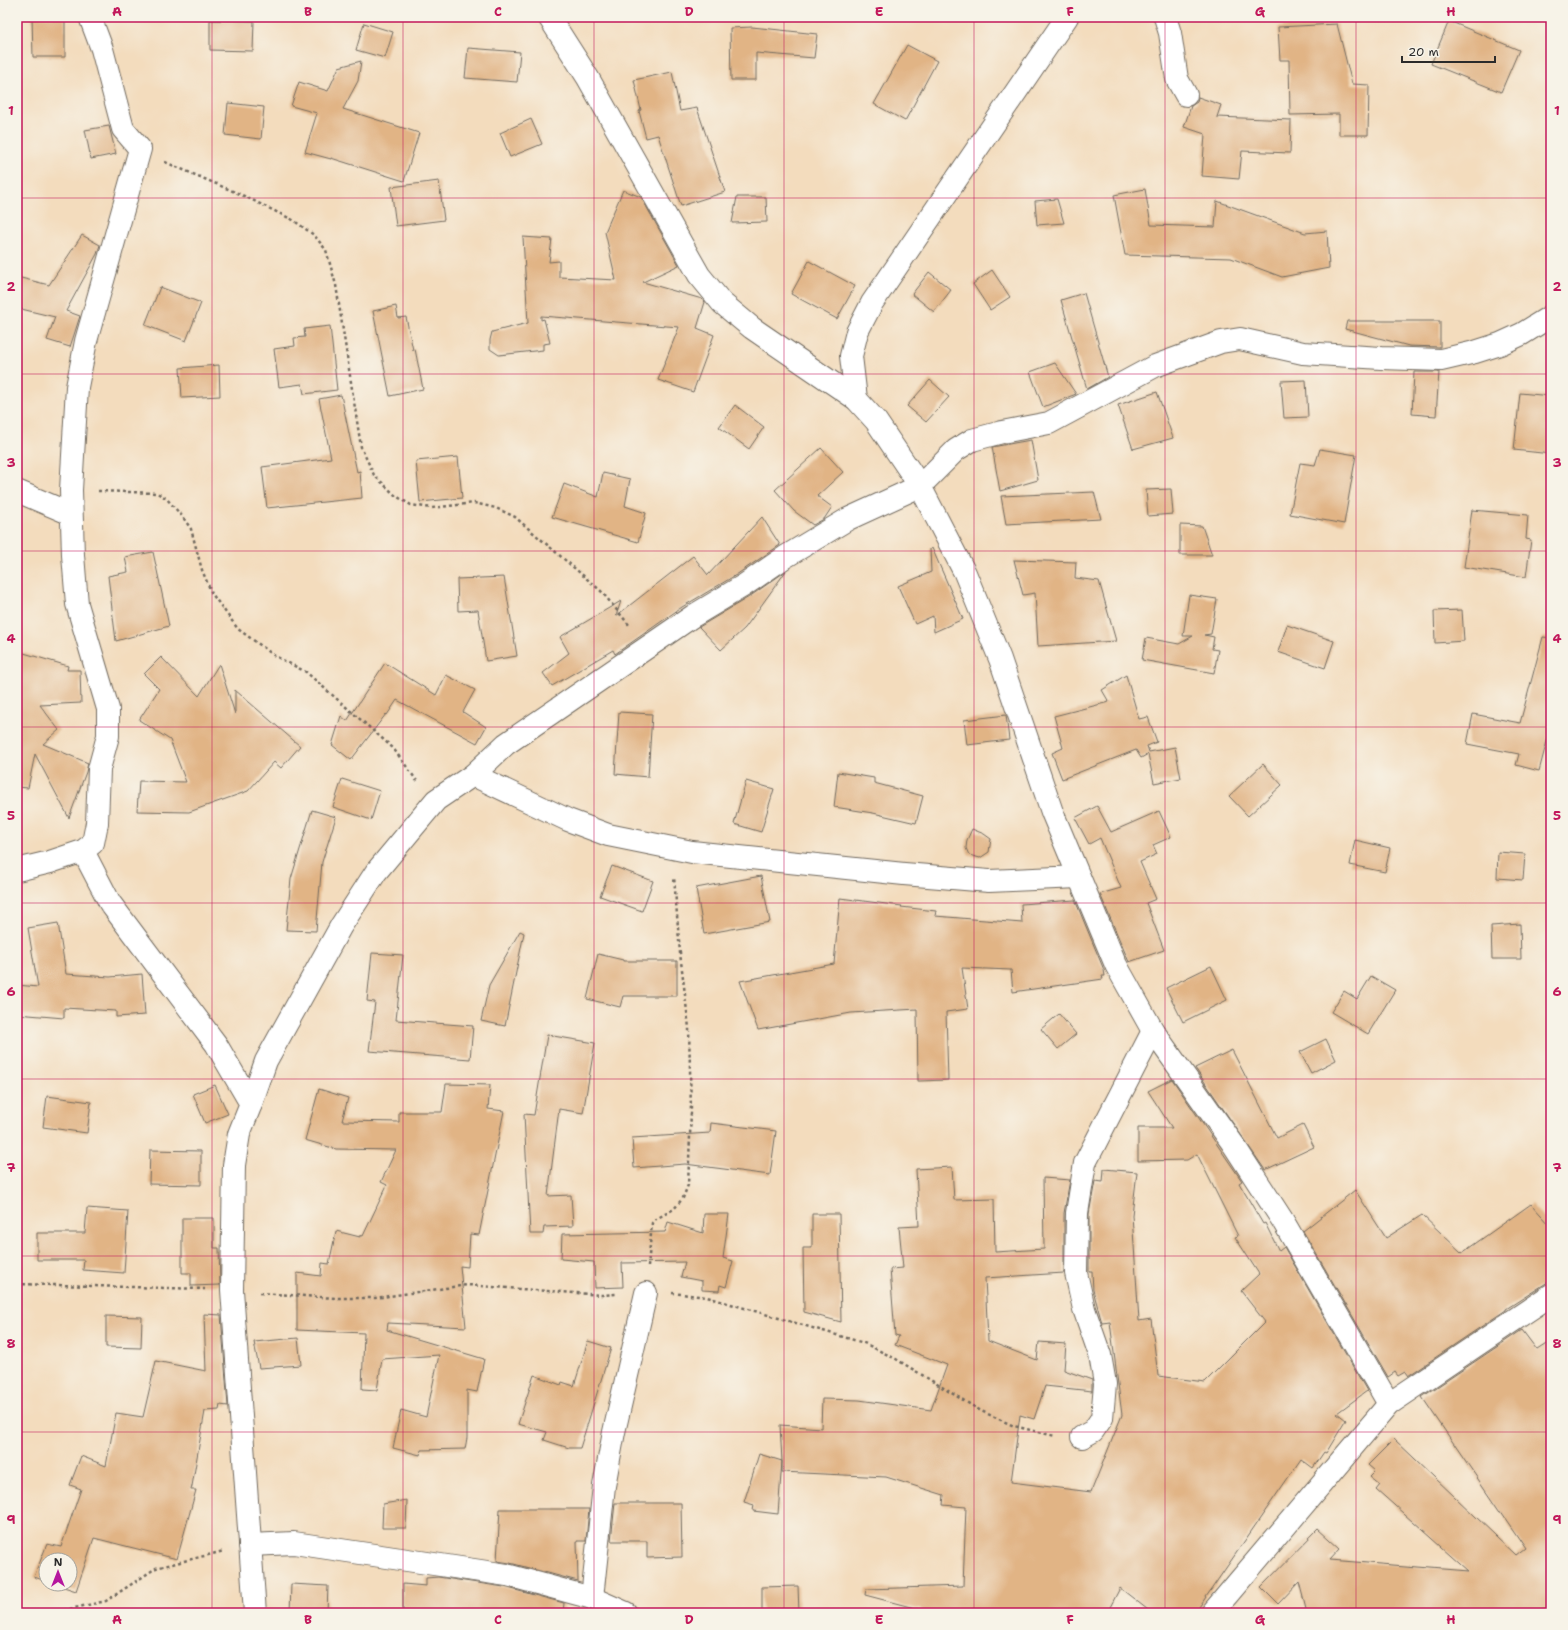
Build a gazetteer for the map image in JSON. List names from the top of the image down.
{
  "scale_bar": "20 m",
  "north": "top",
  "grid": {
    "columns": [
      "A",
      "B",
      "C",
      "D",
      "E",
      "F",
      "G",
      "H"
    ],
    "rows": [
      "1",
      "2",
      "3",
      "4",
      "5",
      "6",
      "7",
      "8",
      "9"
    ]
  }
}
